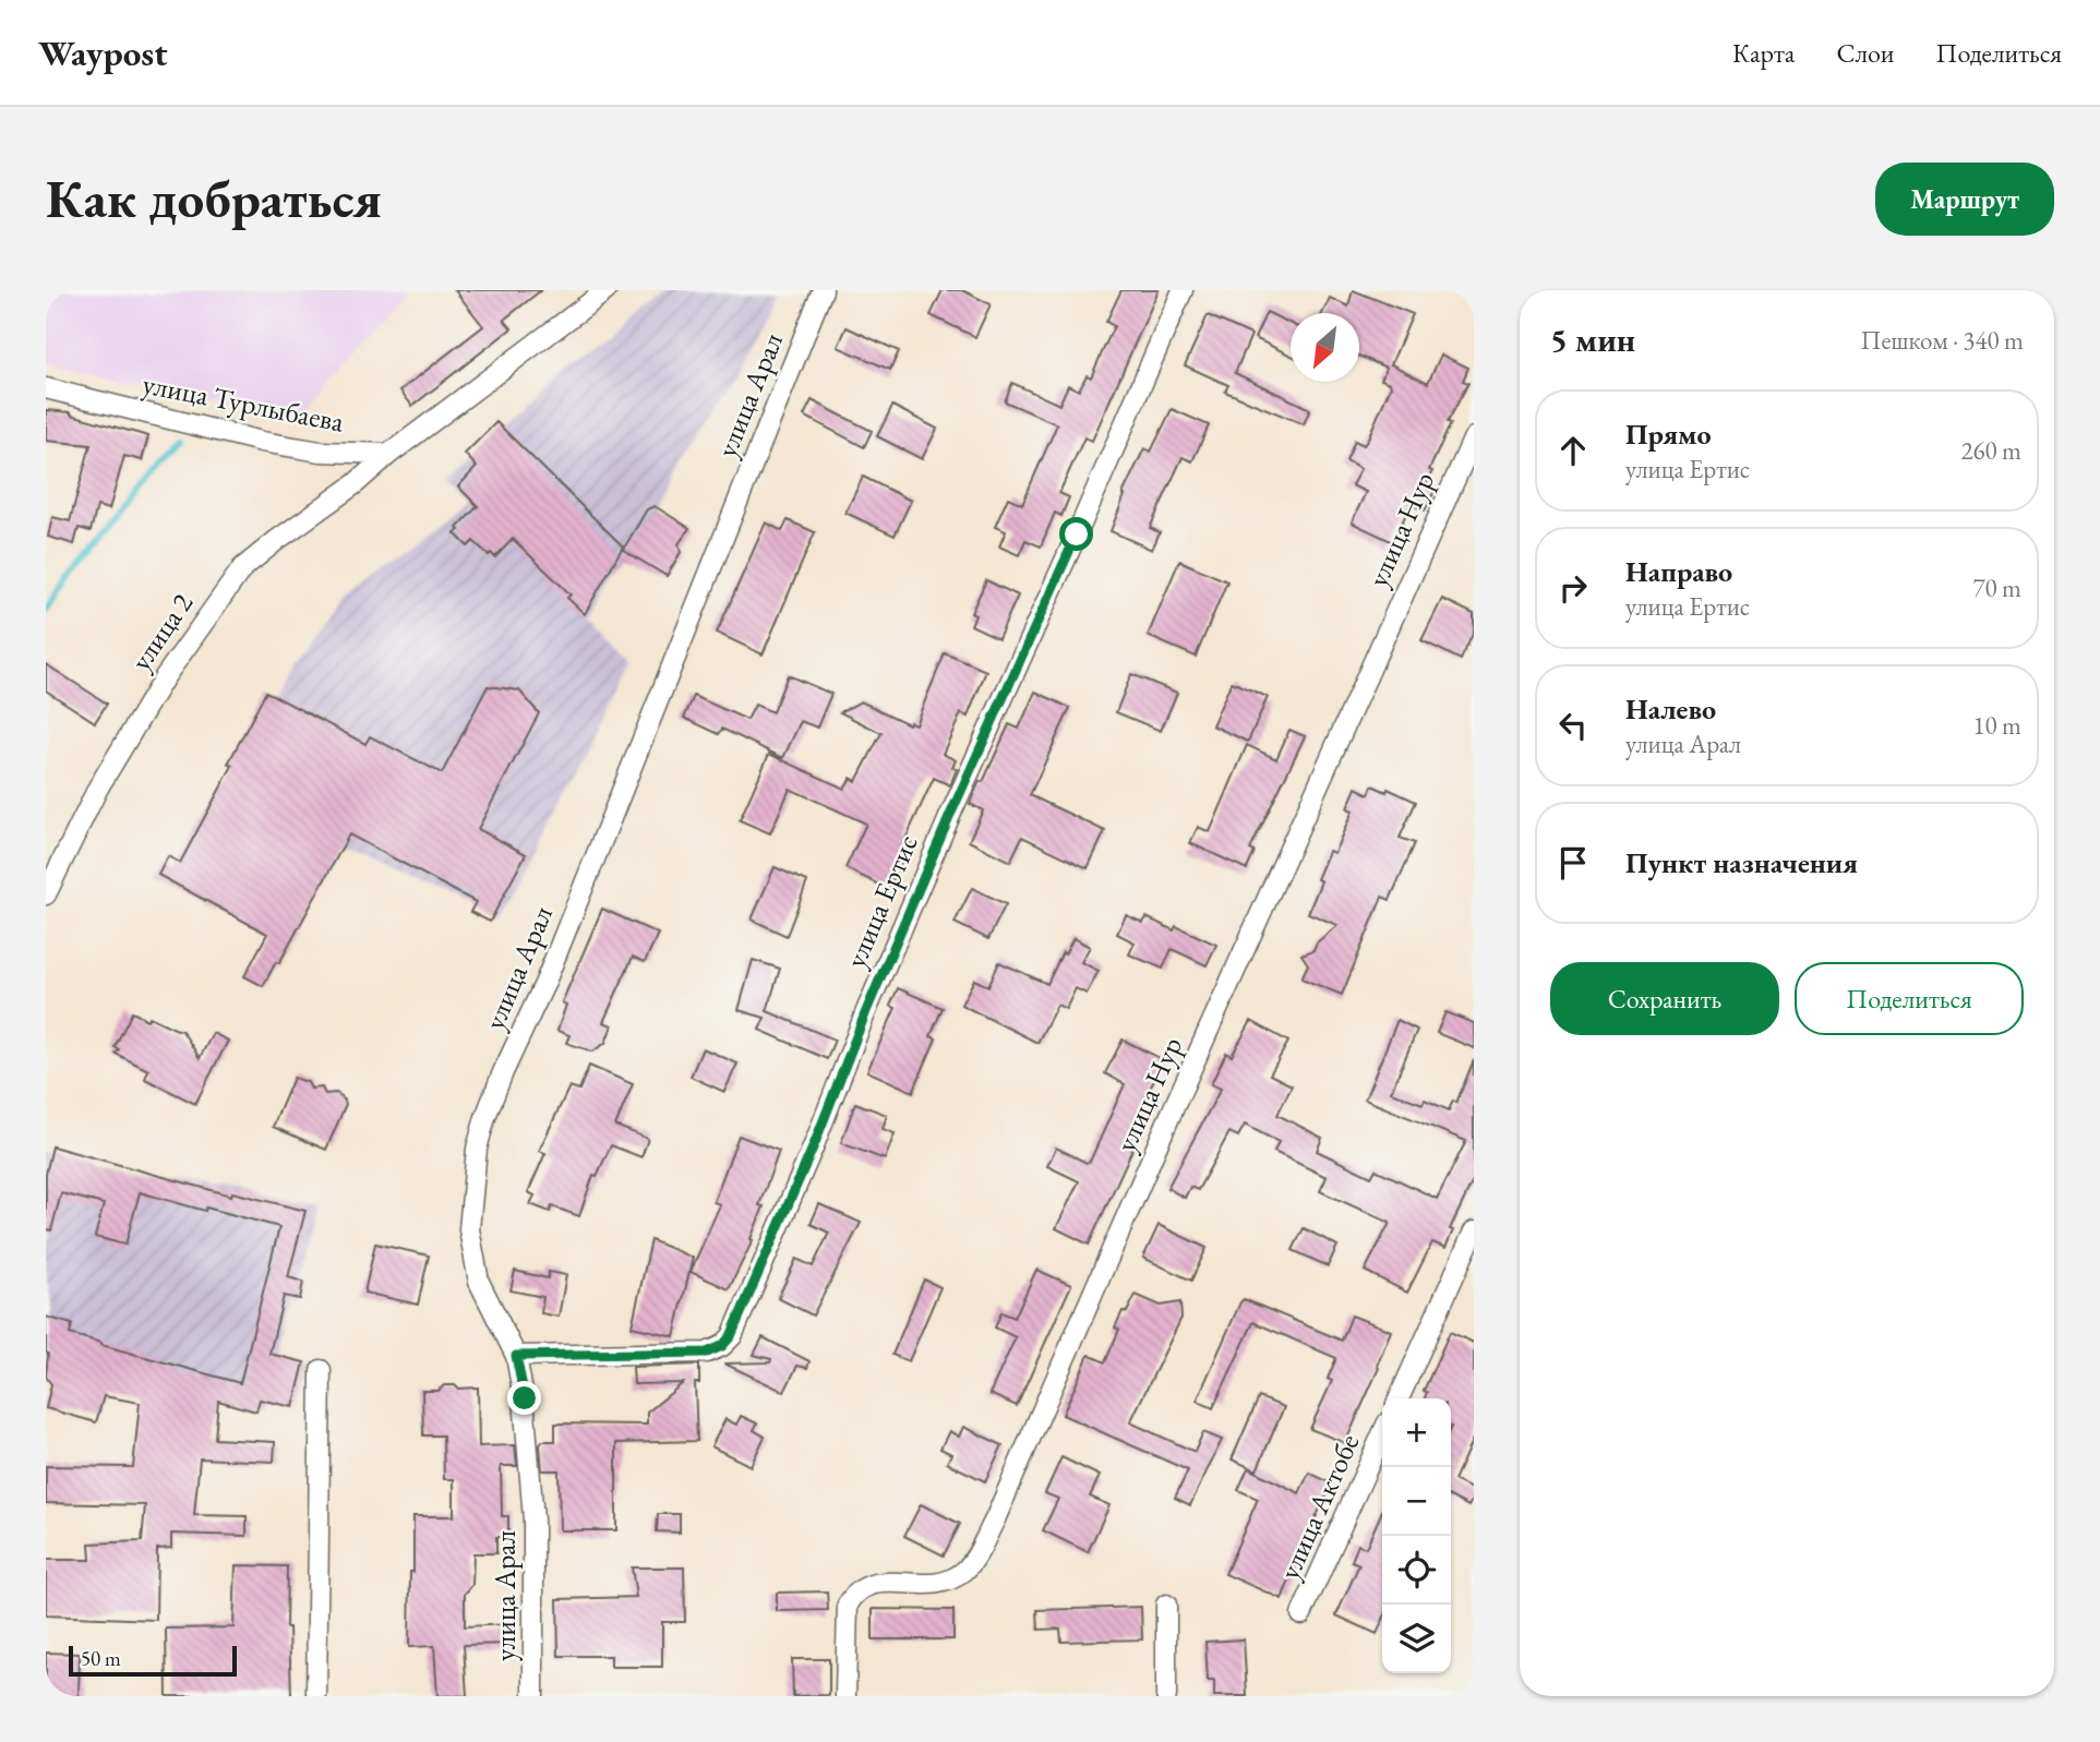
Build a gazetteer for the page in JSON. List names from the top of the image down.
{
  "streets": {
    "street": [
      "улица Арал",
      "улица Турлыбаева",
      "улица Нур",
      "улица 2",
      "улица Ертис",
      "улица Актобе"
    ]
  },
  "crossings": [
    ["улица Арал", "улица Ертис"],
    ["улица Турлыбаева", "улица 2"]
  ],
  "scale_bar": "50 m",
  "north": "bottom left",
  "page": {
    "header": "Waypost",
    "nav": ["Карта", "Слои", "Поделиться"],
    "buttons": [
      "Маршрут",
      ["Сохранить", "Поделиться"]
    ],
    "title": "Как добраться",
    "heading": ["5 мин", "Пешком · 340 m"],
    "list": [
      ["Прямо", "улица Ертис", "260 m"],
      ["Направо", "улица Ертис", "70 m"],
      ["Налево", "улица Арал", "10 m"],
      "Пункт назначения"
    ],
    "map_buttons": ["+", "−"],
    "scale": "50 m"
  }
}
